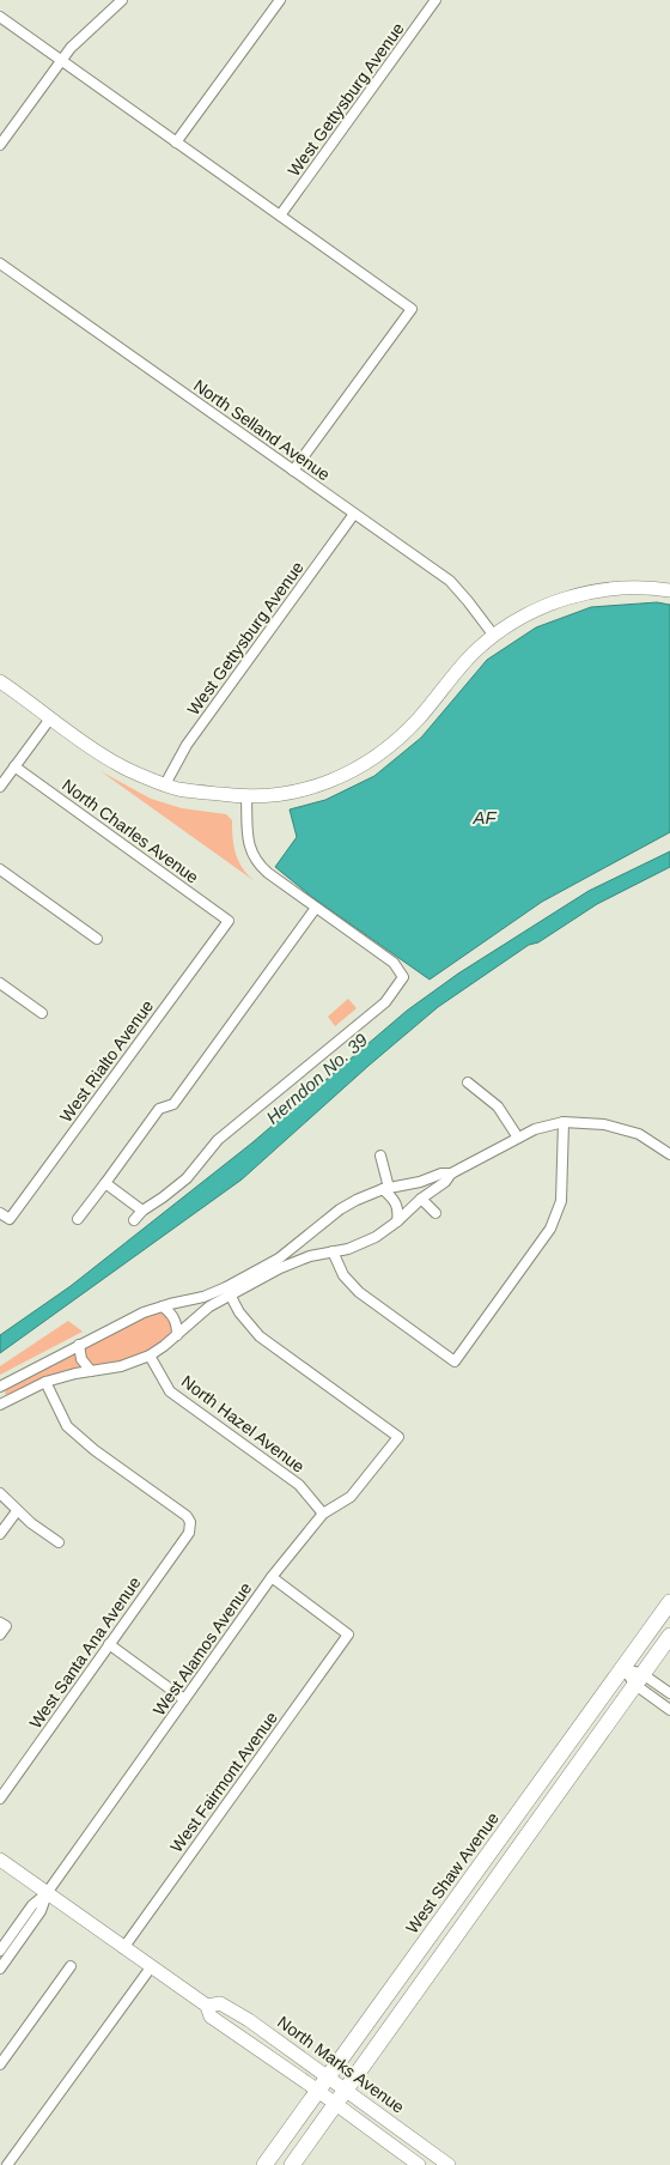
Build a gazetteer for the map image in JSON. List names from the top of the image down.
{
  "streets": {
    "main road": ["West Shaw Avenue", "North Marks Avenue"],
    "street": [
      "West Gettysburg Avenue",
      "North Selland Avenue",
      "North Charles Avenue",
      "West Rialto Avenue",
      "North Hazel Avenue",
      "West Alamos Avenue",
      "West Santa Ana Avenue",
      "West Fairmont Avenue"
    ]
  },
  "crossings": [
    ["West Gettysburg Avenue", "North Selland Avenue"],
    ["North Charles Avenue", "West Rialto Avenue"],
    ["North Hazel Avenue", "West Alamos Avenue"],
    ["West Alamos Avenue", "West Fairmont Avenue"],
    ["West Alamos Avenue", "North Marks Avenue"],
    ["West Fairmont Avenue", "North Marks Avenue"],
    ["West Shaw Avenue", "North Marks Avenue"]
  ],
  "water": ["AF", "Herndon No. 39"]
}
